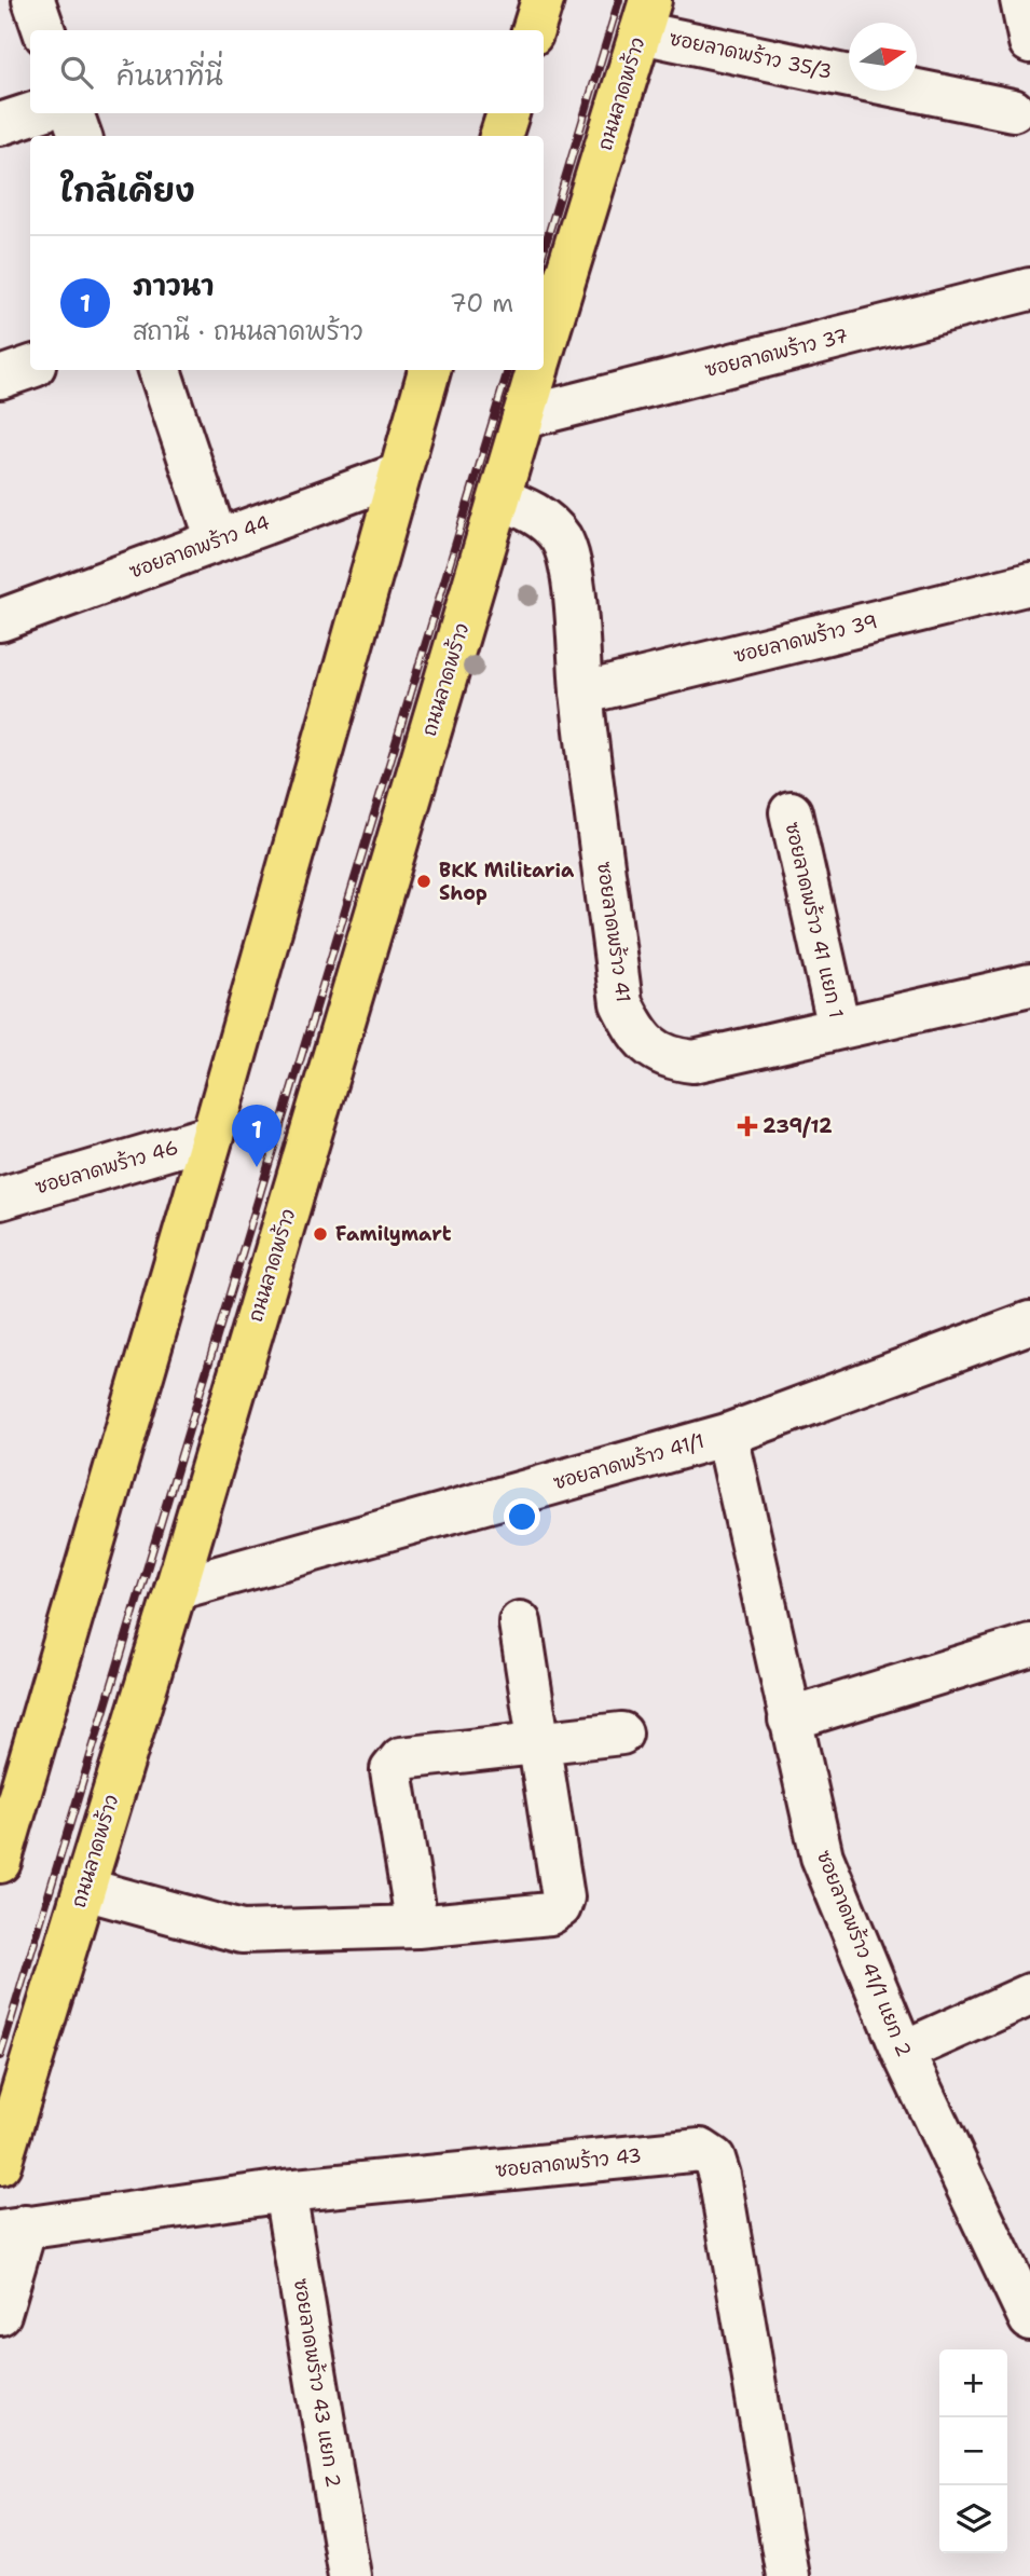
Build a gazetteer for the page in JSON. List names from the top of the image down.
{
  "streets": {
    "main road": ["ถนนลาดพร้าว"],
    "street": [
      "ซอยลาดพร้าว 35/3",
      "ซอยลาดพร้าว 37",
      "ซอยลาดพร้าว 44",
      "ซอยลาดพร้าว 39",
      "ซอยลาดพร้าว 41 แยก 1",
      "ซอยลาดพร้าว 41",
      "ซอยลาดพร้าว 46",
      "ซอยลาดพร้าว 41/1",
      "ซอยลาดพร้าว 41/1 แยก 2",
      "ซอยลาดพร้าว 43",
      "ซอยลาดพร้าว 43 แยก 2"
    ]
  },
  "crossings": [
    ["ซอยลาดพร้าว 35/3", "ถนนลาดพร้าว"],
    ["ถนนลาดพร้าว", "ซอยลาดพร้าว 37"],
    ["ถนนลาดพร้าว", "ซอยลาดพร้าว 41"],
    ["ถนนลาดพร้าว", "ซอยลาดพร้าว 41/1"],
    ["ซอยลาดพร้าว 39", "ซอยลาดพร้าว 41"],
    ["ซอยลาดพร้าว 41 แยก 1", "ซอยลาดพร้าว 41"],
    ["ซอยลาดพร้าว 41/1", "ซอยลาดพร้าว 41/1 แยก 2"],
    ["ซอยลาดพร้าว 43", "ซอยลาดพร้าว 43 แยก 2"]
  ],
  "places": {
    "other": ["BKK Militaria Shop", "Familymart"],
    "health": ["239/12"]
  },
  "north": "right",
  "page": {
    "search": "ค้นหาที่นี่",
    "heading": "ใกล้เคียง",
    "list": [
      {
        "mark": "1",
        "name": "ภาวนา",
        "note": "สถานี · ถนนลาดพร้าว",
        "value": "70 m"
      }
    ],
    "pins": "1",
    "map_buttons": ["+", "−"]
  }
}
